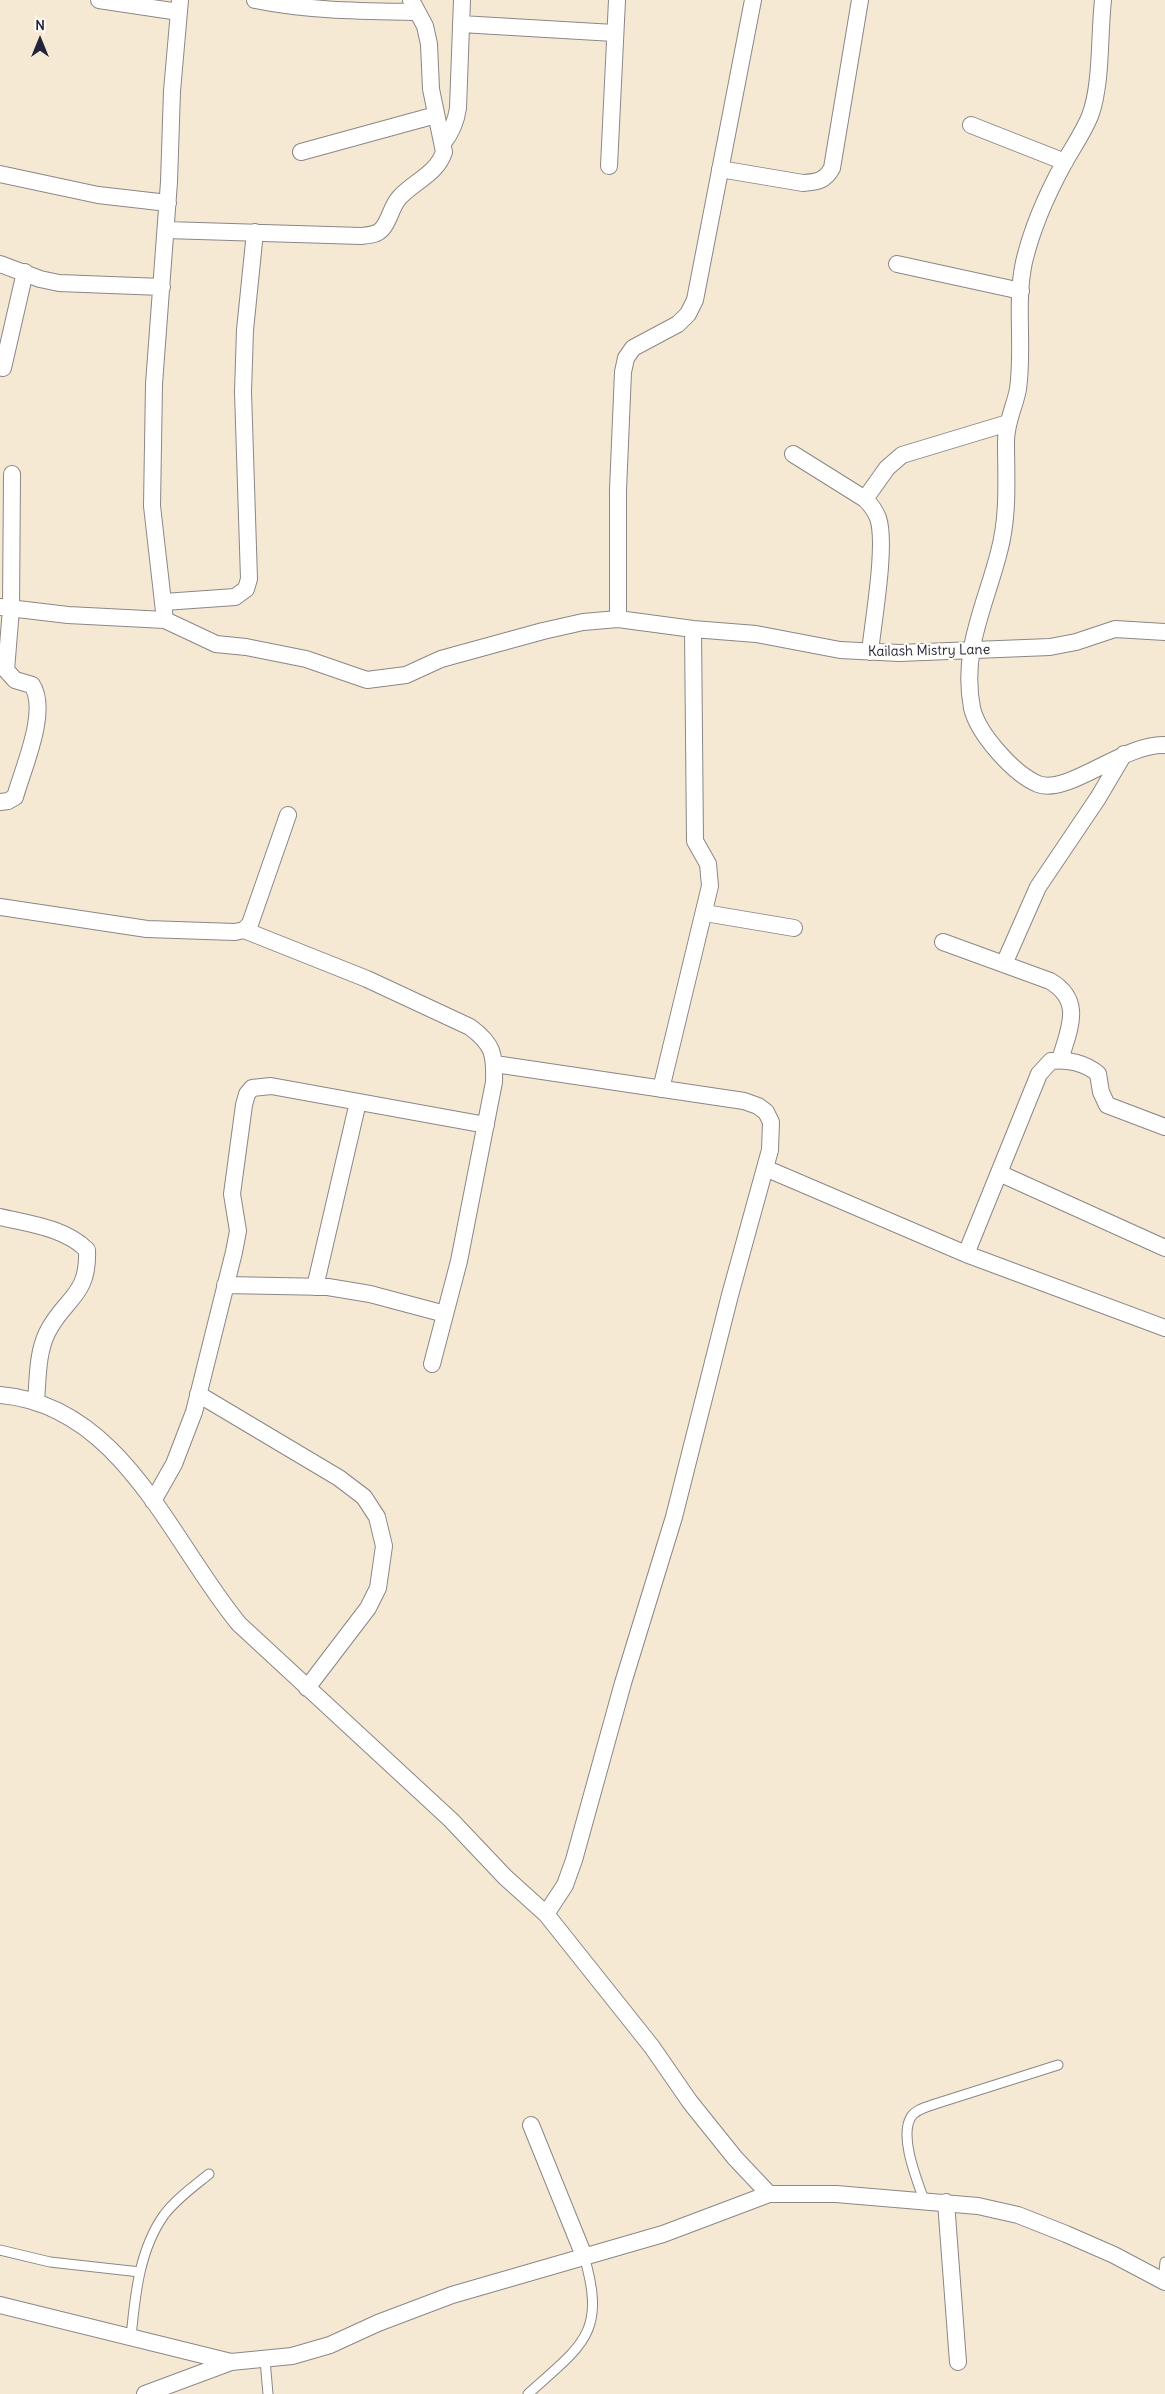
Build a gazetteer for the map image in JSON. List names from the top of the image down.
{
  "streets": {
    "street": ["Kailash Mistry Lane"]
  },
  "north": "top"
}
